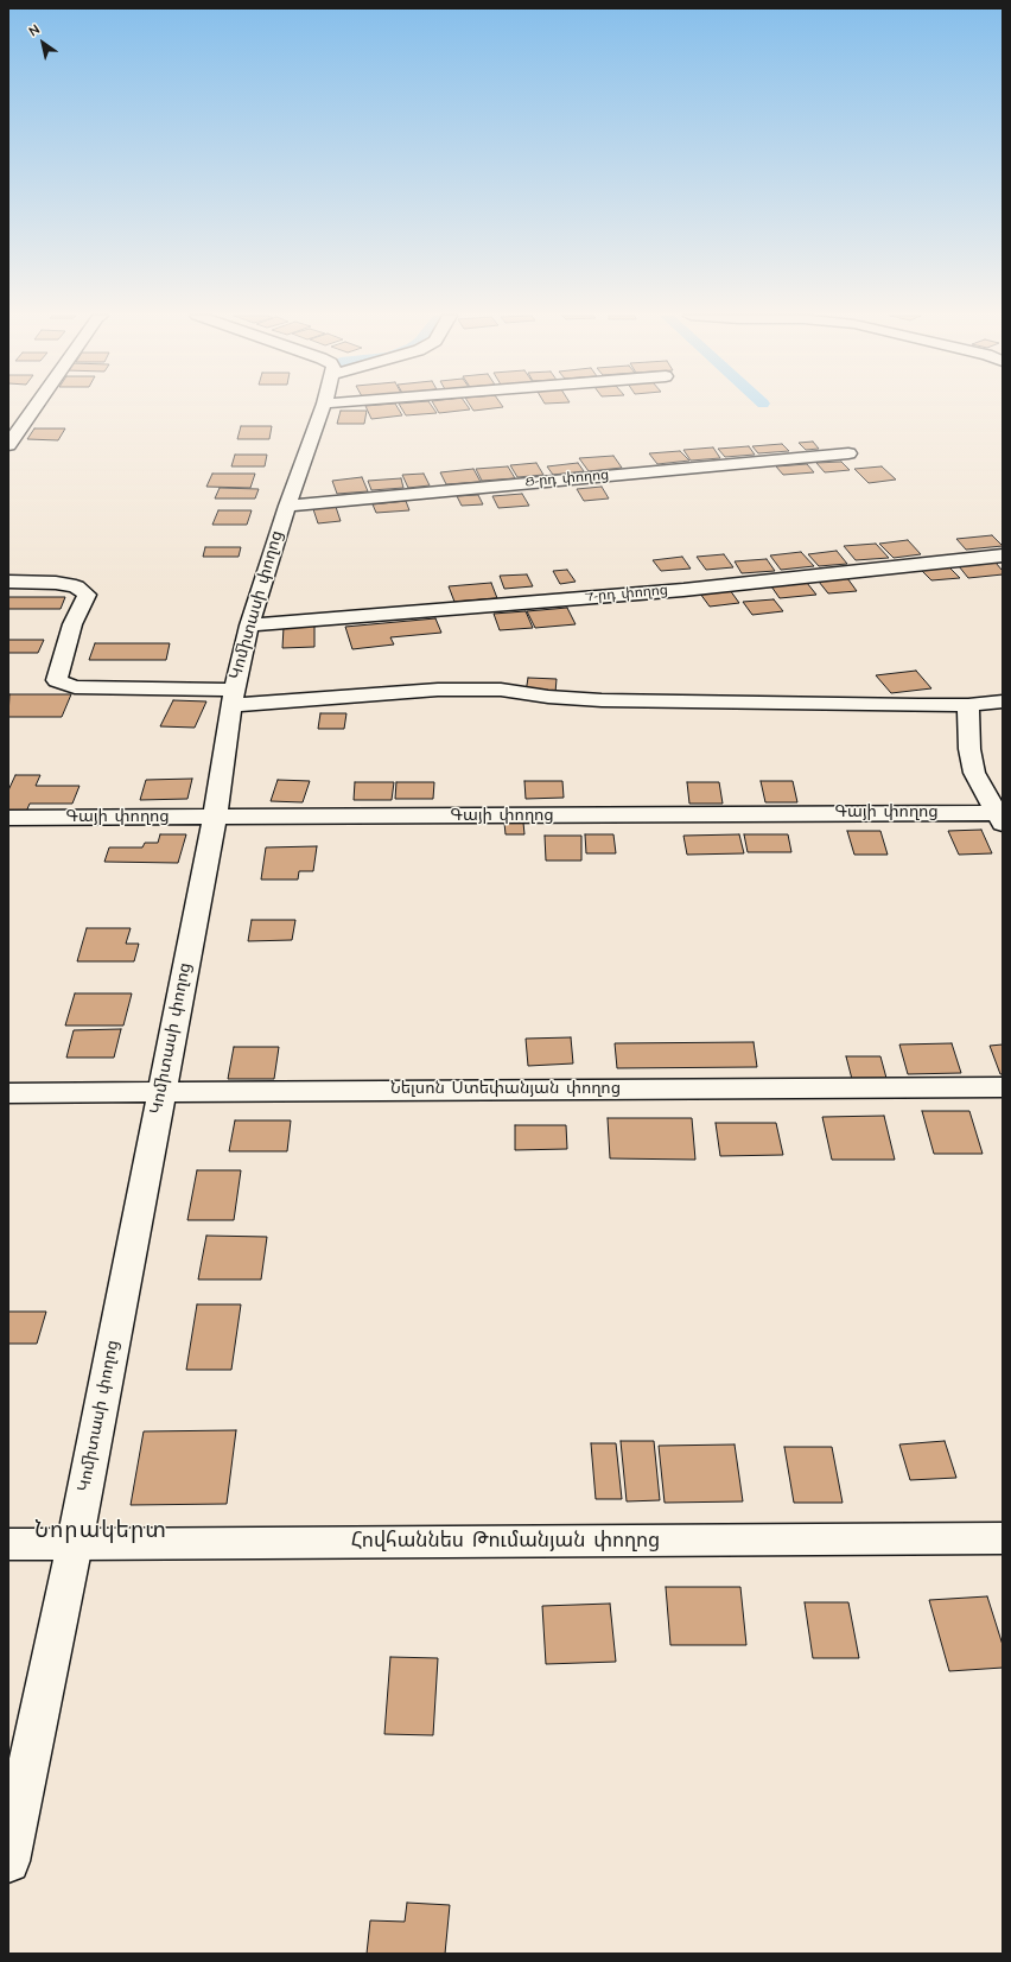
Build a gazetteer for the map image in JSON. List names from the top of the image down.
{
  "streets": {
    "street": [
      "8-րդ փողոց",
      "7-րդ փողոց",
      "Կոմիտասի փողոց",
      "Գայի փողոց",
      "Նելսոն Ստեփանյան փողոց",
      "Հովհաննես Թումանյան փողոց"
    ]
  },
  "crossings": [
    ["8-րդ փողոց", "Կոմիտասի փողոց"],
    ["7-րդ փողոց", "Կոմիտասի փողոց"],
    ["Կոմիտասի փողոց", "Գայի փողոց"],
    ["Կոմիտասի փողոց", "Նելսոն Ստեփանյան փողոց"],
    ["Կոմիտասի փողոց", "Հովհաննես Թումանյան փողոց"]
  ],
  "districts": ["Նորակերտ"],
  "north": "top left"
}
